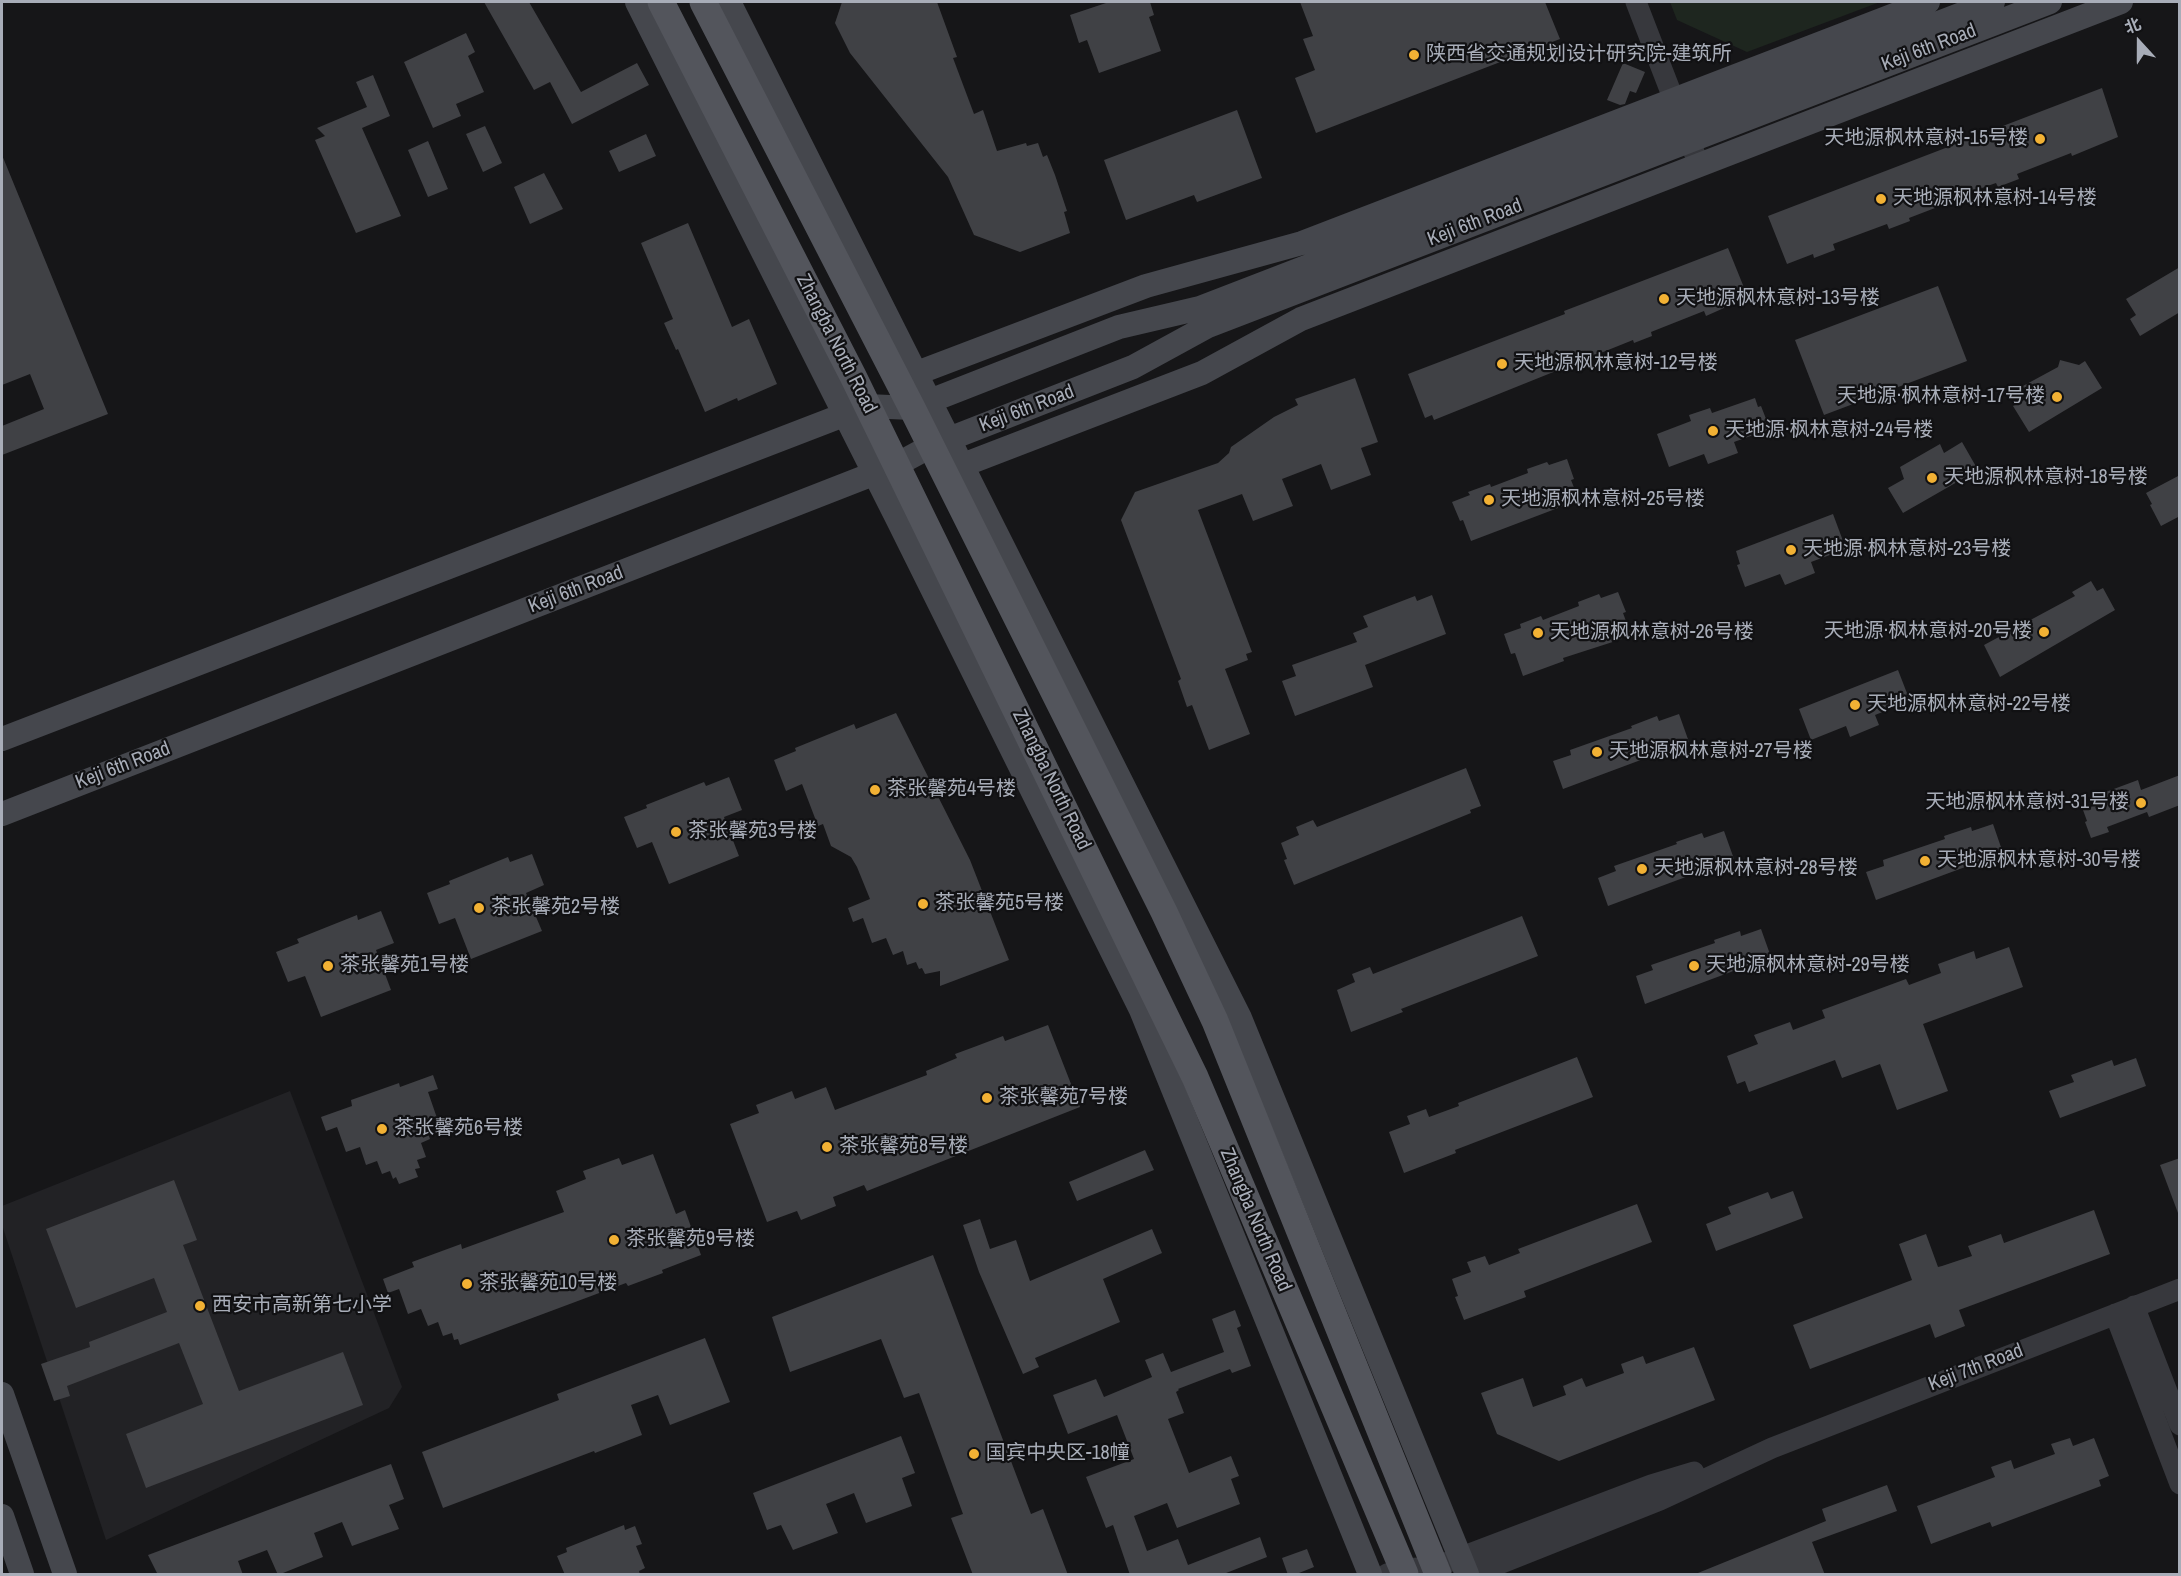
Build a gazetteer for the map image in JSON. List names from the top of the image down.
{
  "streets": {
    "main road": ["Keji 6th Road", "Zhangba North Road"],
    "street": ["Keji 7th Road"]
  },
  "crossings": [
    ["Keji 6th Road", "Zhangba North Road"],
    ["Zhangba North Road", "Keji 7th Road"]
  ],
  "places": [
    "陕西省交通规划设计研究院-建筑所",
    "天地源枫林意树-15号楼",
    "天地源枫林意树-14号楼",
    "天地源枫林意树-13号楼",
    "天地源枫林意树-12号楼",
    "天地源·枫林意树-17号楼",
    "天地源·枫林意树-24号楼",
    "天地源枫林意树-18号楼",
    "天地源枫林意树-25号楼",
    "天地源·枫林意树-23号楼",
    "天地源·枫林意树-20号楼",
    "天地源枫林意树-26号楼",
    "天地源枫林意树-22号楼",
    "天地源枫林意树-27号楼",
    "茶张馨苑4号楼",
    "天地源枫林意树-31号楼",
    "茶张馨苑3号楼",
    "天地源枫林意树-30号楼",
    "天地源枫林意树-28号楼",
    "茶张馨苑5号楼",
    "茶张馨苑2号楼",
    "茶张馨苑1号楼",
    "天地源枫林意树-29号楼",
    "茶张馨苑7号楼",
    "茶张馨苑6号楼",
    "茶张馨苑8号楼",
    "茶张馨苑9号楼",
    "茶张馨苑10号楼",
    "西安市高新第七小学",
    "国宾中央区-18幢"
  ],
  "north": "top"
}
